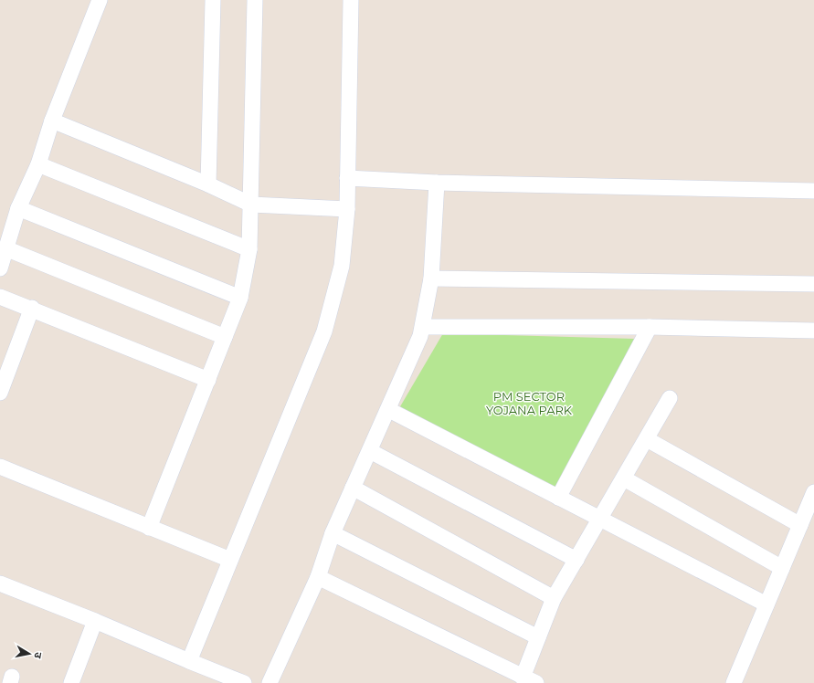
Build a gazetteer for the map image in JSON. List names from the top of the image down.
{
  "parks": ["PM SECTOR YOJANA PARK"],
  "north": "right"
}
